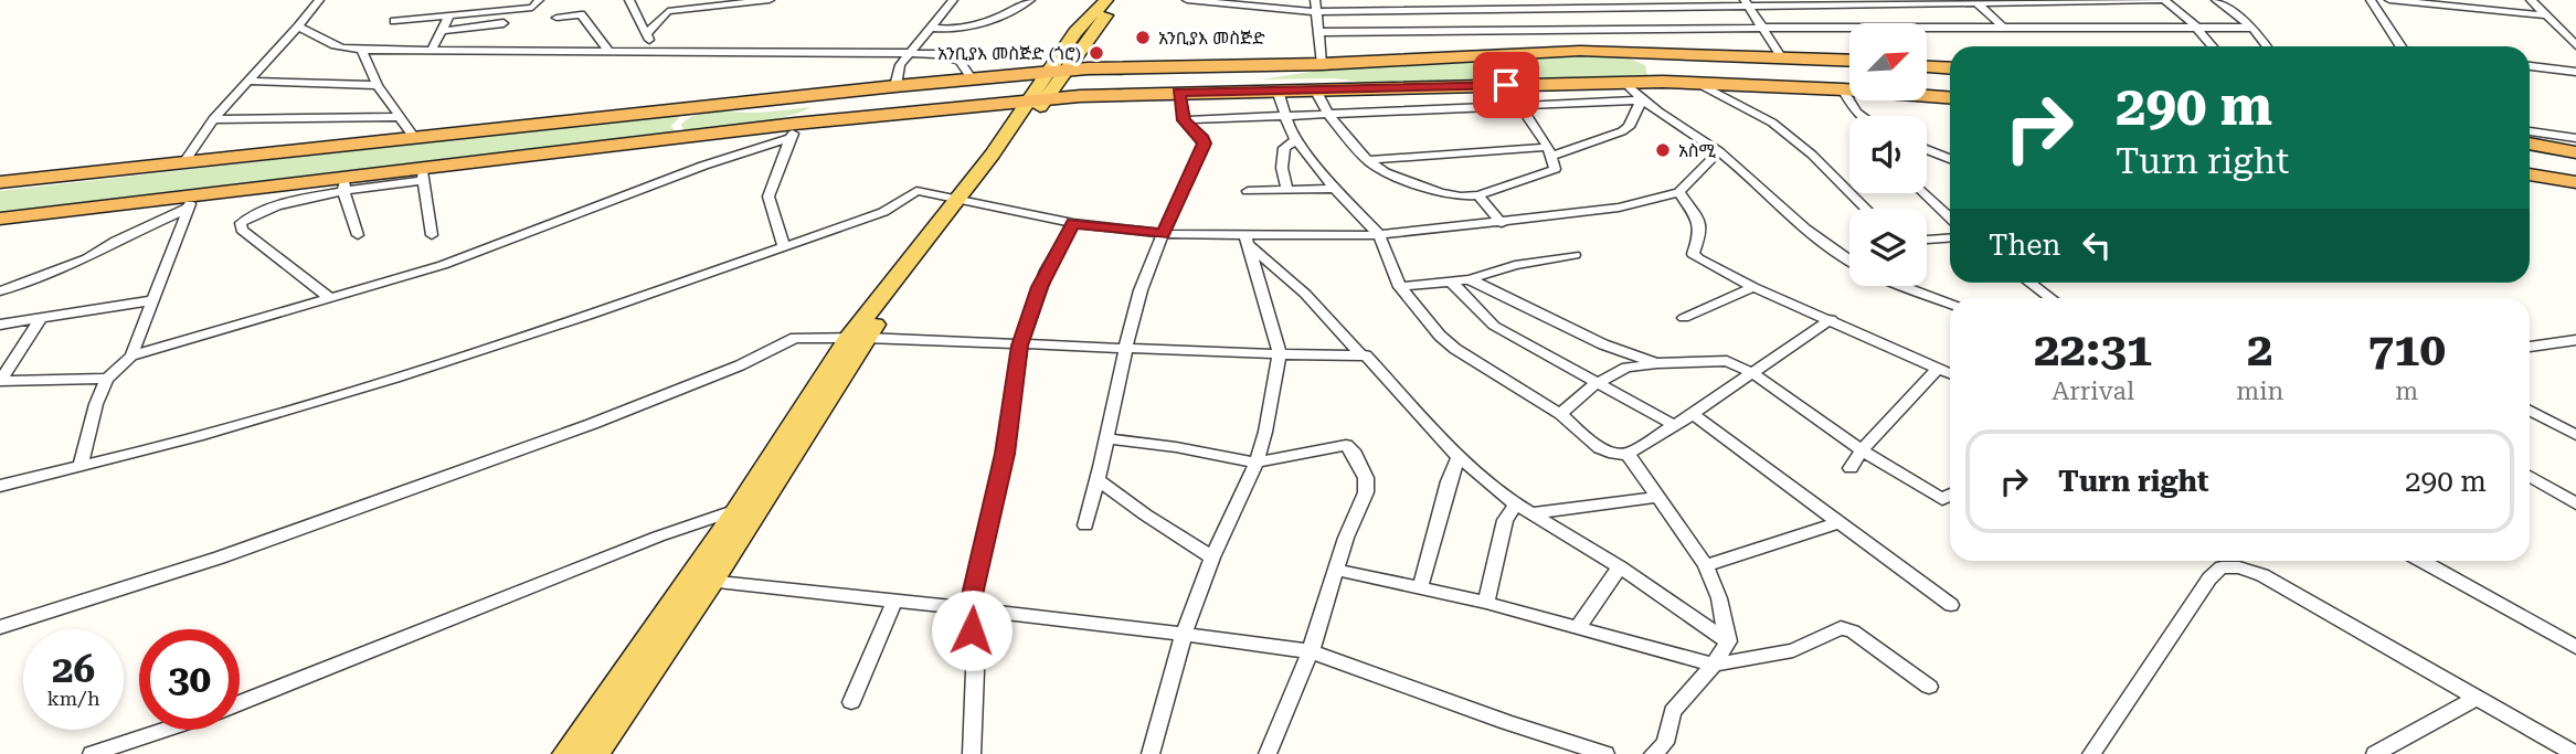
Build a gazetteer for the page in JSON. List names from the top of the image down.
{
  "places": ["አንቢያእ መስጅድ", "አንቢያእ መስጅድ (ጎሮ)", "አስሚ"],
  "north": "top right",
  "page": {
    "turn": ["290 m", "Turn right"],
    "then": "Then",
    "eta": [
      "22:31",
      "Arrival",
      "2",
      "min",
      "710",
      "m"
    ],
    "list": [
      {
        "name": "Turn right",
        "value": "290 m"
      }
    ],
    "speed": "26 km/h",
    "limit": "30"
  }
}
